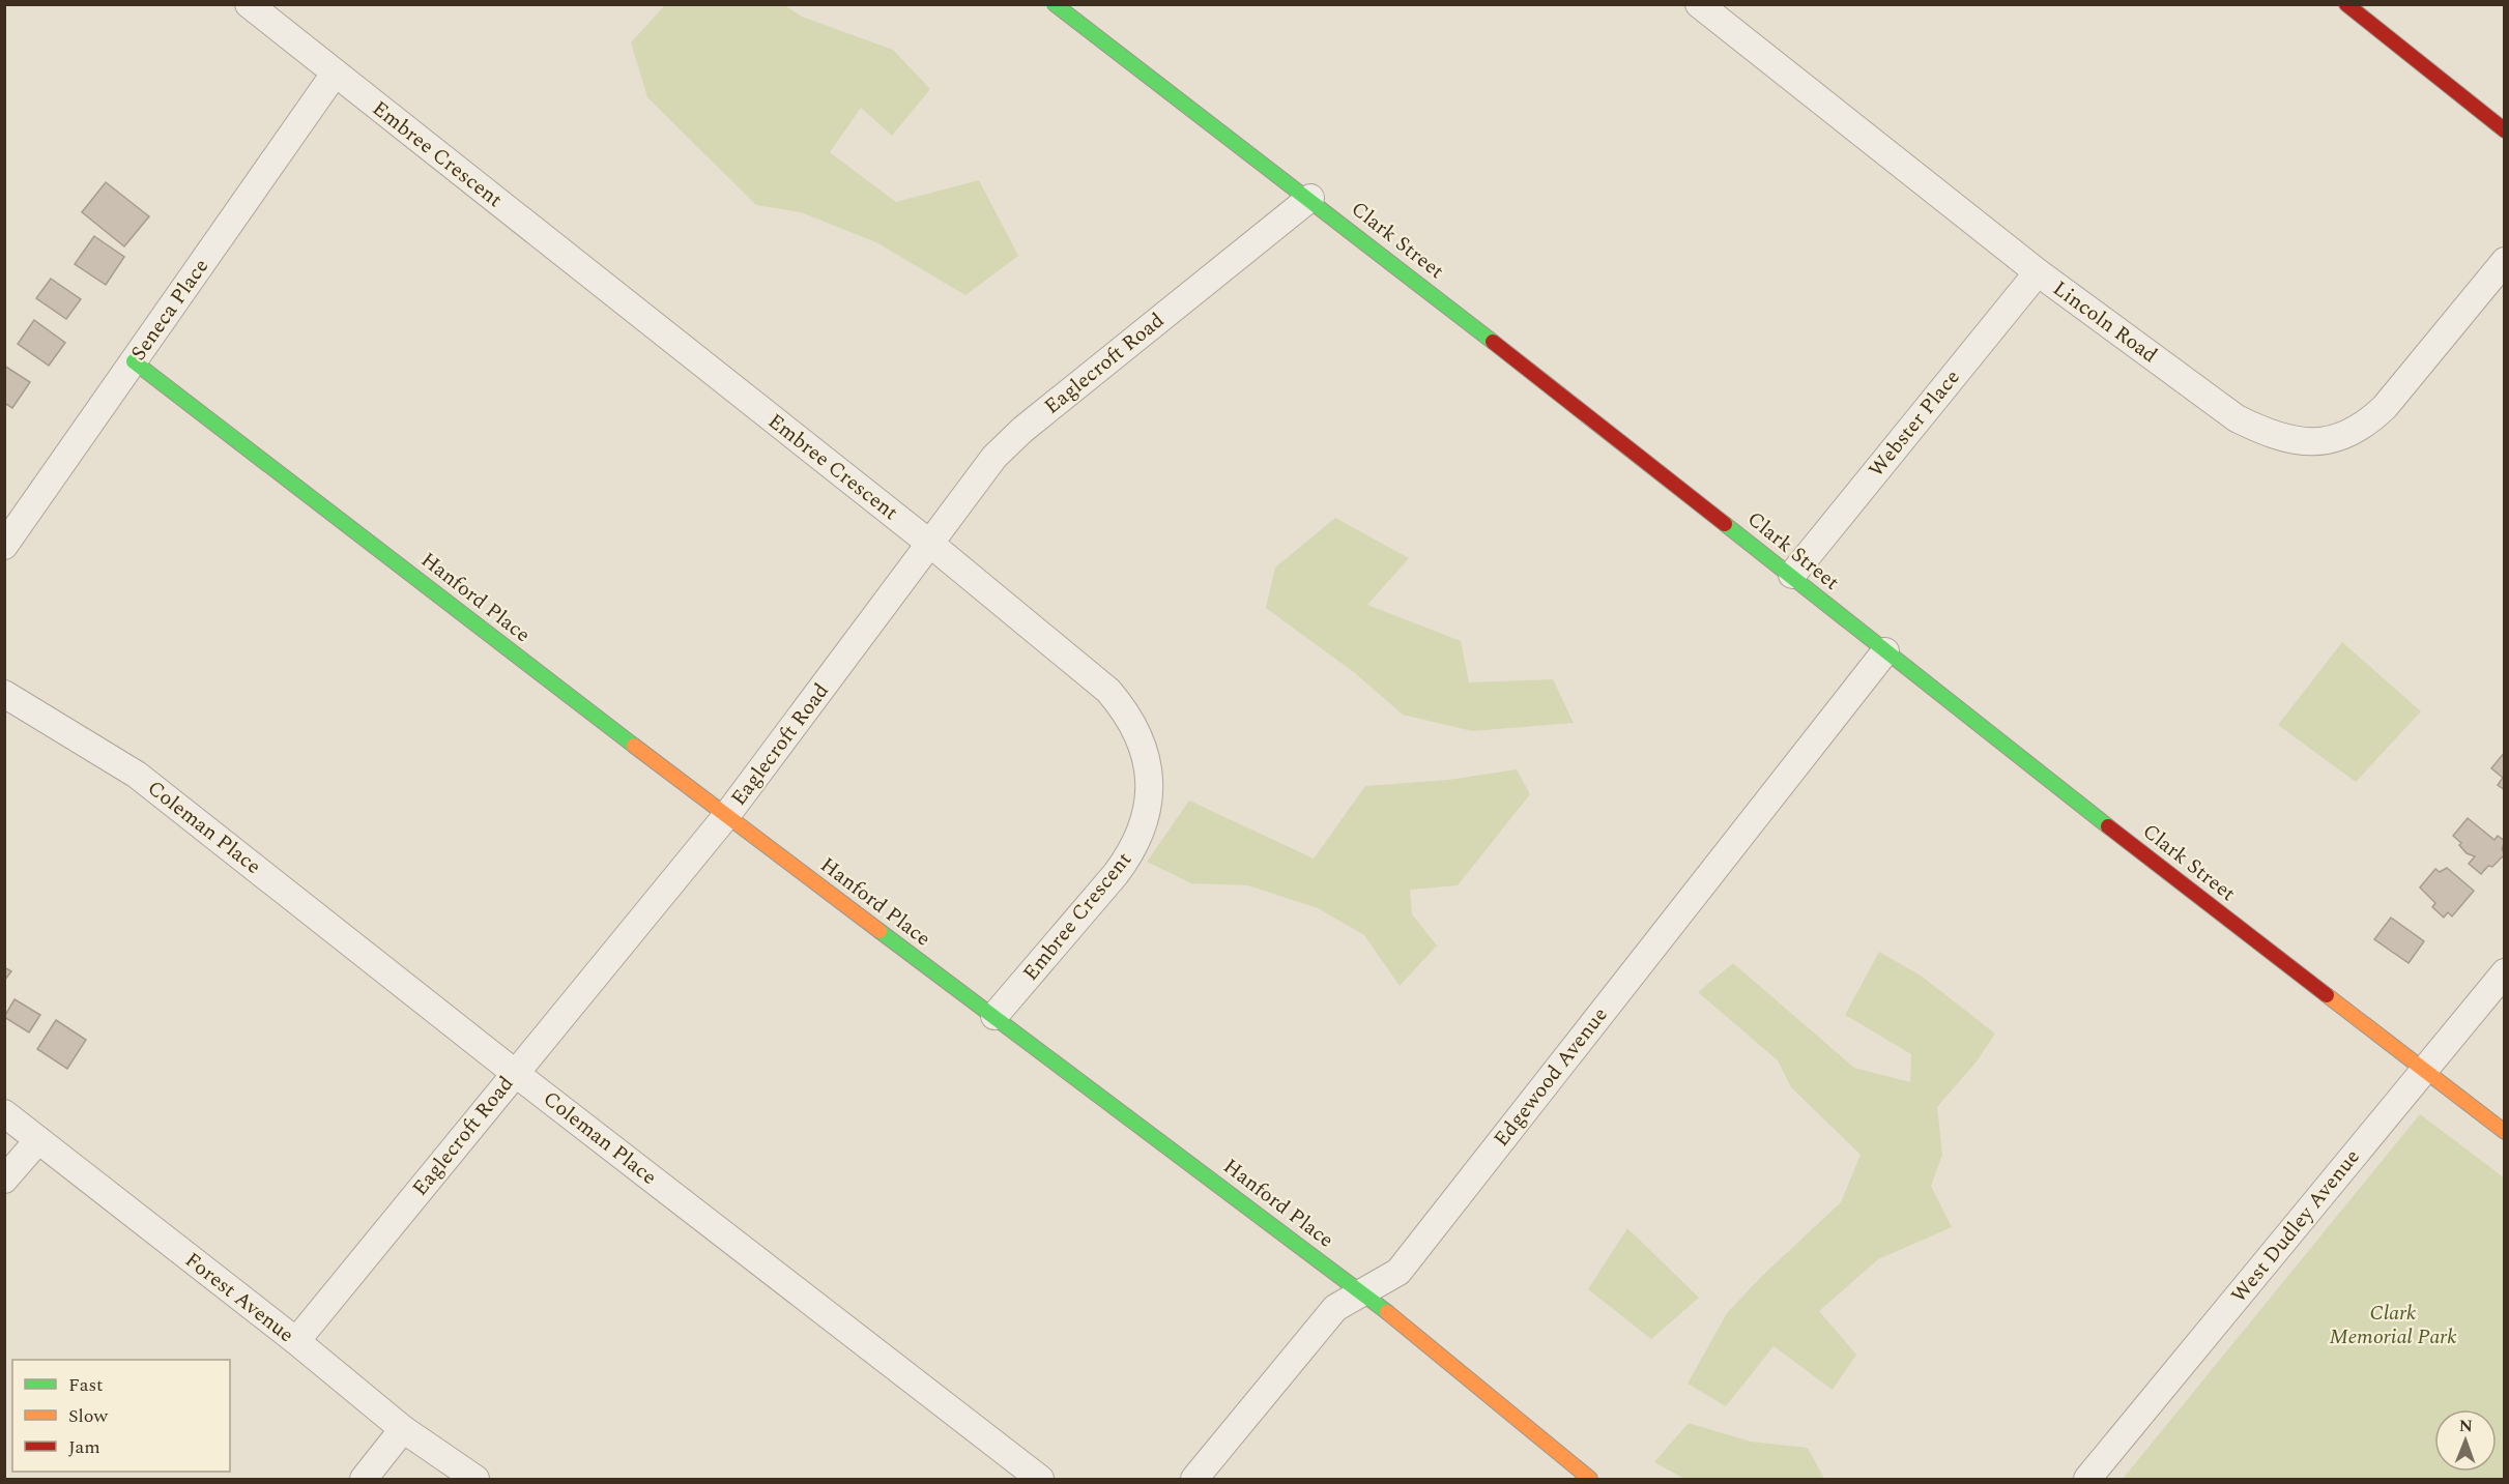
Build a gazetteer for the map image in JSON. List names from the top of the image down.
{
  "streets": {
    "street": [
      "Embree Crescent",
      "Clark Street",
      "Seneca Place",
      "Lincoln Road",
      "Eaglecroft Road",
      "Webster Place",
      "Hanford Place",
      "Coleman Place",
      "Edgewood Avenue",
      "West Dudley Avenue",
      "Forest Avenue"
    ]
  },
  "crossings": [
    ["Embree Crescent", "Seneca Place"],
    ["Embree Crescent", "Eaglecroft Road"],
    ["Embree Crescent", "Hanford Place"],
    ["Clark Street", "Eaglecroft Road"],
    ["Clark Street", "Webster Place"],
    ["Clark Street", "Edgewood Avenue"],
    ["Clark Street", "West Dudley Avenue"],
    ["Seneca Place", "Hanford Place"],
    ["Lincoln Road", "Webster Place"],
    ["Eaglecroft Road", "Hanford Place"],
    ["Eaglecroft Road", "Coleman Place"],
    ["Eaglecroft Road", "Forest Avenue"],
    ["Hanford Place", "Edgewood Avenue"]
  ],
  "parks": ["Clark Memorial Park"],
  "legend": ["Fast", "Slow", "Jam"],
  "north": "top"
}
